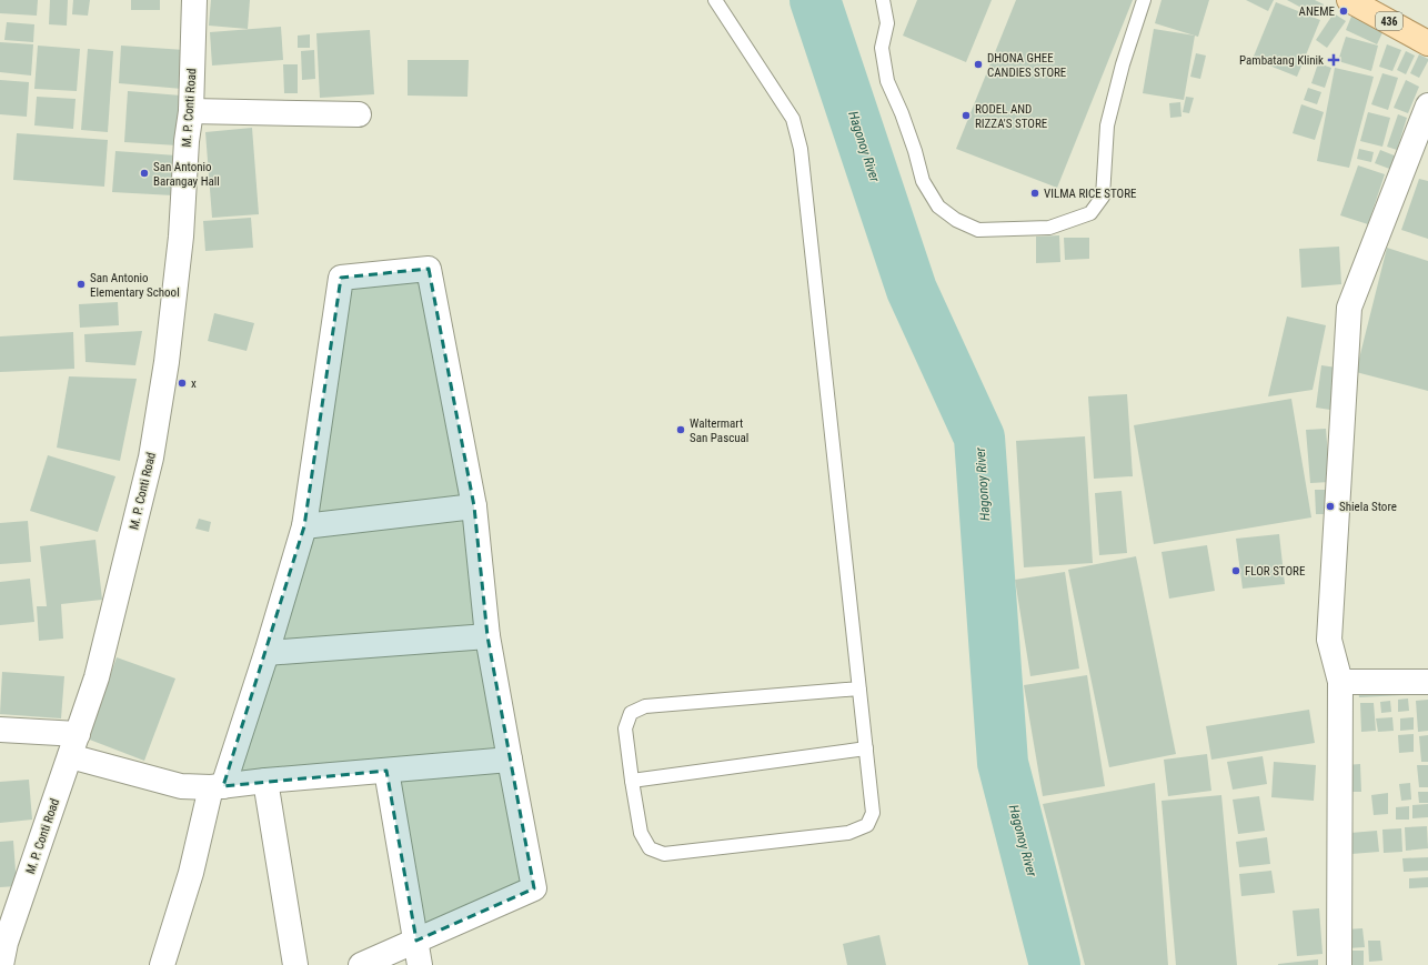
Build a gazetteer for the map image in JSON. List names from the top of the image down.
{
  "streets": {
    "main road": ["436"],
    "street": ["M. P. Conti Road"]
  },
  "water": ["Hagonoy River"],
  "places": {
    "other": [
      "ANEME",
      "DHONA GHEE CANDIES STORE",
      "RODEL AND RIZZA'S STORE",
      "San Antonio Barangay Hall",
      "VILMA RICE STORE",
      "San Antonio Elementary School",
      "x",
      "Waltermart San Pascual",
      "Shiela Store",
      "FLOR STORE"
    ],
    "health": ["Pambatang Klinik"]
  }
}
